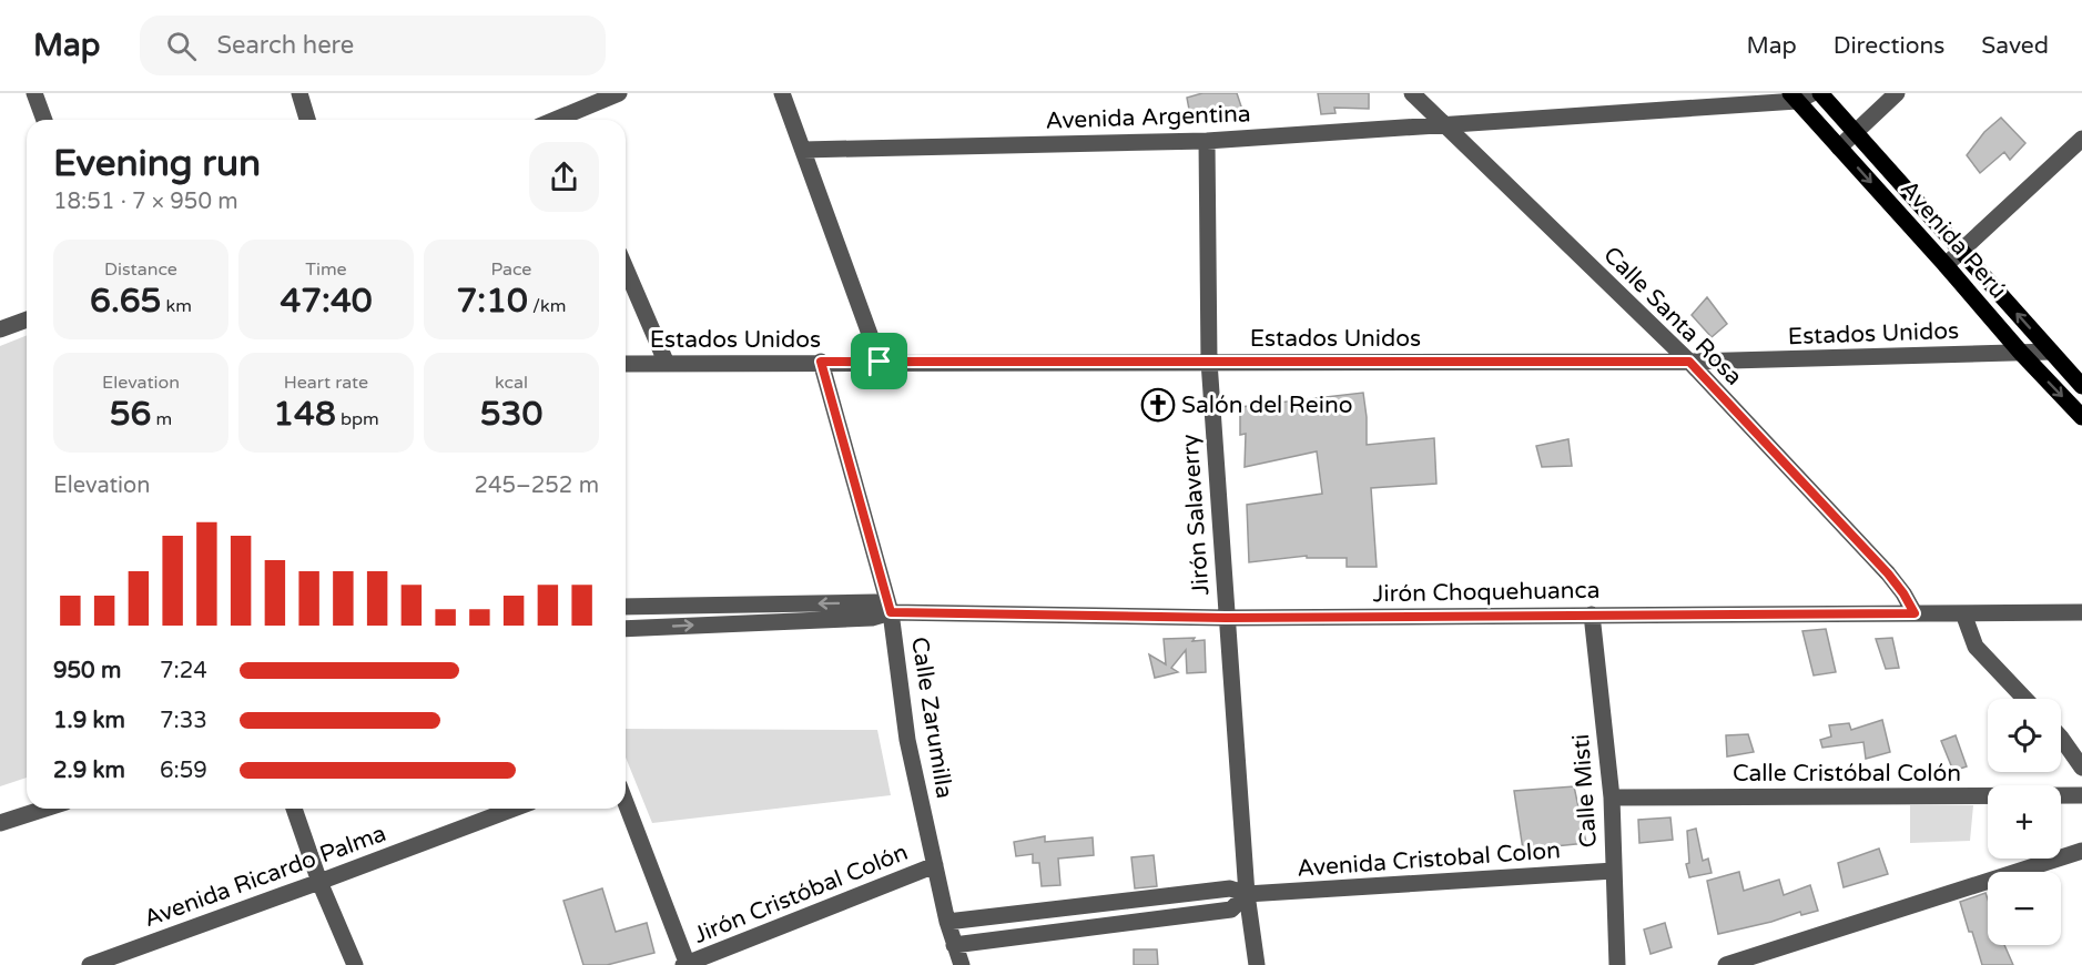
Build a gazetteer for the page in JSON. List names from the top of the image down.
{
  "streets": {
    "main road": ["Avenida Perú"],
    "street": [
      "Avenida Argentina",
      "Calle Santa Rosa",
      "Estados Unidos",
      "Jirón Salaverry",
      "Jirón Choquehuanca",
      "Calle Zarumilla",
      "Calle Cristóbal Colón",
      "Calle Misti",
      "Avenida Cristobal Colon",
      "Avenida Ricardo Palma",
      "Jirón Cristóbal Colón"
    ]
  },
  "crossings": [
    ["Avenida Argentina", "Avenida Perú"],
    ["Avenida Argentina", "Calle Santa Rosa"],
    ["Avenida Argentina", "Jirón Salaverry"],
    ["Avenida Perú", "Estados Unidos"],
    ["Calle Santa Rosa", "Estados Unidos"],
    ["Calle Santa Rosa", "Jirón Choquehuanca"],
    ["Estados Unidos", "Jirón Salaverry"],
    ["Estados Unidos", "Calle Zarumilla"],
    ["Jirón Salaverry", "Jirón Choquehuanca"],
    ["Jirón Salaverry", "Avenida Cristobal Colon"],
    ["Jirón Choquehuanca", "Calle Zarumilla"],
    ["Jirón Choquehuanca", "Calle Misti"],
    ["Calle Zarumilla", "Avenida Cristobal Colon"],
    ["Calle Zarumilla", "Jirón Cristóbal Colón"],
    ["Calle Cristóbal Colón", "Calle Misti"],
    ["Calle Misti", "Avenida Cristobal Colon"]
  ],
  "places": {
    "church": ["Salón del Reino"]
  },
  "page": {
    "header": "Map",
    "search": "Search here",
    "nav": ["Map", "Directions", "Saved"],
    "heading": ["Evening run", "18:51 · 7 × 950 m"],
    "stats": [
      ["Distance", "6.65 km"],
      ["Time", "47:40"],
      ["Pace", "7:10 /km"],
      ["Elevation", "56 m"],
      ["Heart rate", "148 bpm"],
      ["kcal", "530"]
    ],
    "chart": ["Elevation", "245–252 m"],
    "list": [
      {
        "name": "950 m",
        "note": "7:24"
      },
      {
        "name": "1.9 km",
        "note": "7:33"
      },
      {
        "name": "2.9 km",
        "note": "6:59"
      }
    ],
    "map_buttons": ["+", "−"]
  }
}
